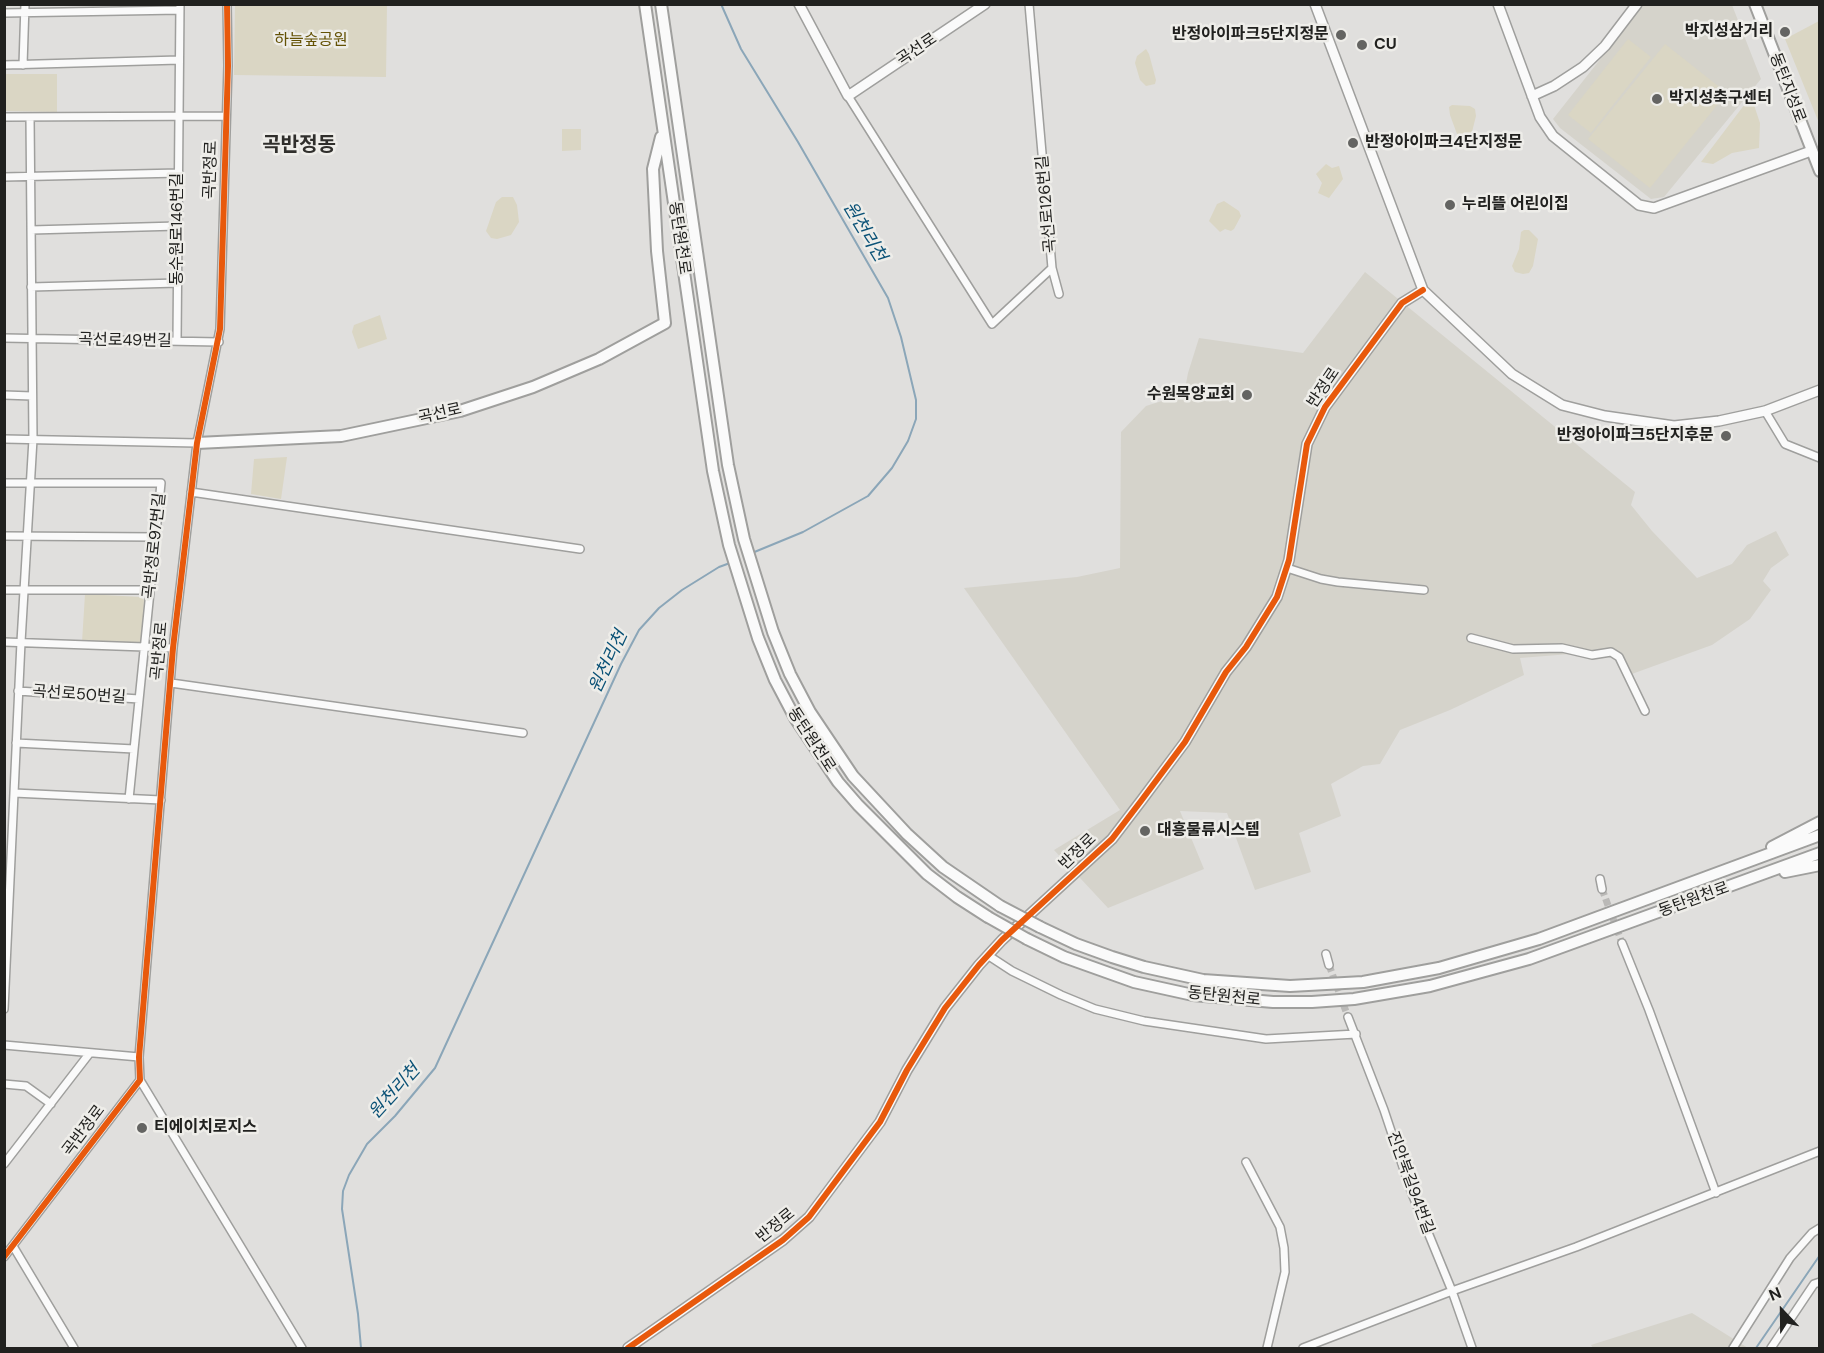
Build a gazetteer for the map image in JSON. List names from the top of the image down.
{
  "streets": {
    "main road": ["곡선로", "동탄지성로", "동탄원천로"],
    "street": [
      "곡반정로",
      "곡선로126번길",
      "동수원로146번길",
      "곡선로49번길",
      "반정로",
      "곡반정로97번길",
      "곡선로50번길",
      "진안북길94번길"
    ]
  },
  "crossings": [
    ["곡선로", "곡반정로"],
    ["곡선로", "곡선로126번길"],
    ["곡선로", "동탄원천로"],
    ["곡선로", "곡선로50번길"],
    ["곡반정로", "곡선로49번길"],
    ["동수원로146번길", "곡선로49번길"],
    ["곡반정로97번길", "곡선로50번길"]
  ],
  "districts": ["곡반정동"],
  "water": ["원천리천"],
  "parks": ["하늘숲공원"],
  "places": [
    "박지성삼거리",
    "반정아이파크5단지정문",
    "CU",
    "박지성축구센터",
    "반정아이파크4단지정문",
    "누리뜰 어린이집",
    "수원목양교회",
    "반정아이파크5단지후문",
    "대흥물류시스템",
    "티에이치로지스"
  ],
  "north": "top"
}
